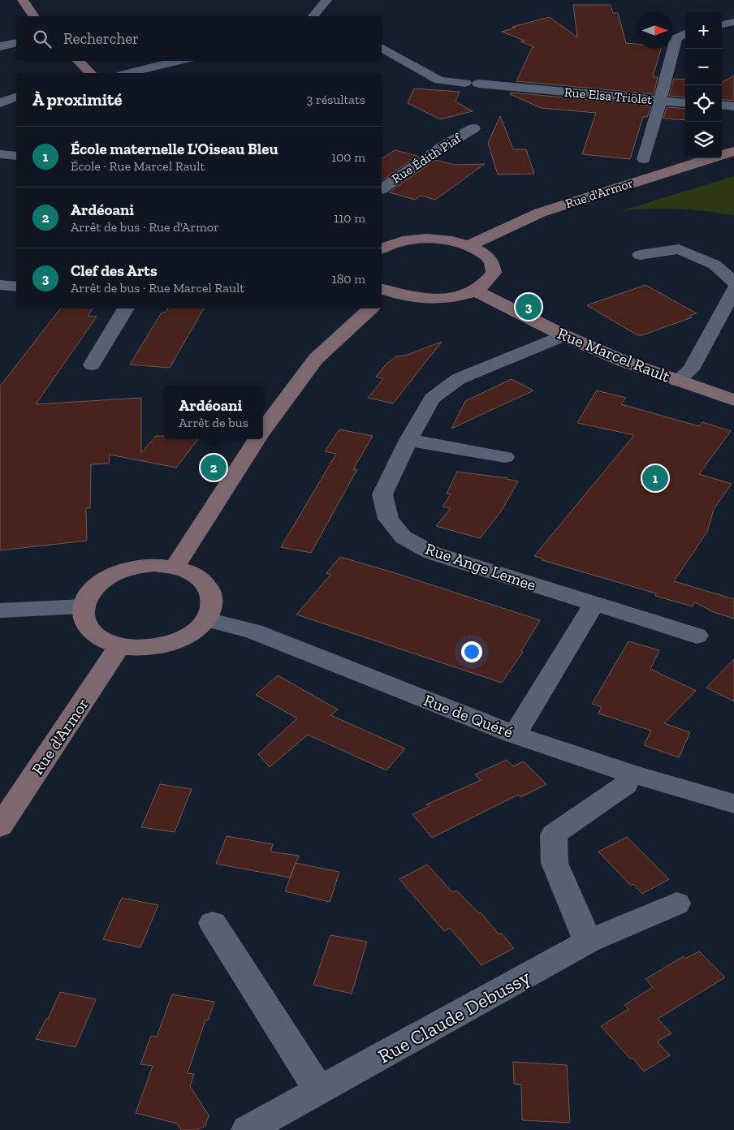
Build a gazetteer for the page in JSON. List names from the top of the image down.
{
  "streets": {
    "main road": ["Rue d'Armor", "Rue Marcel Rault"],
    "street": [
      "Rue Elsa Triolet",
      "Rue Édith Piaf",
      "Rue Ange Lemee",
      "Rue de Quéré",
      "Rue Claude Debussy"
    ]
  },
  "crossings": [
    ["Rue d'Armor", "Rue de Quéré"],
    ["Rue Marcel Rault", "Rue Ange Lemee"]
  ],
  "north": "right",
  "page": {
    "map_buttons": ["+", "−"],
    "search": "Rechercher",
    "heading": ["À proximité", "3 résultats"],
    "list": [
      {
        "mark": "1",
        "name": "École maternelle L'Oiseau Bleu",
        "note": "École · Rue Marcel Rault",
        "value": "100 m"
      },
      {
        "mark": "2",
        "name": "Ardéoani",
        "note": "Arrêt de bus · Rue d'Armor",
        "value": "110 m"
      },
      {
        "mark": "3",
        "name": "Clef des Arts",
        "note": "Arrêt de bus · Rue Marcel Rault",
        "value": "180 m"
      }
    ],
    "pins": ["3", "2", "1"],
    "popup": ["Ardéoani", "Arrêt de bus"]
  }
}
